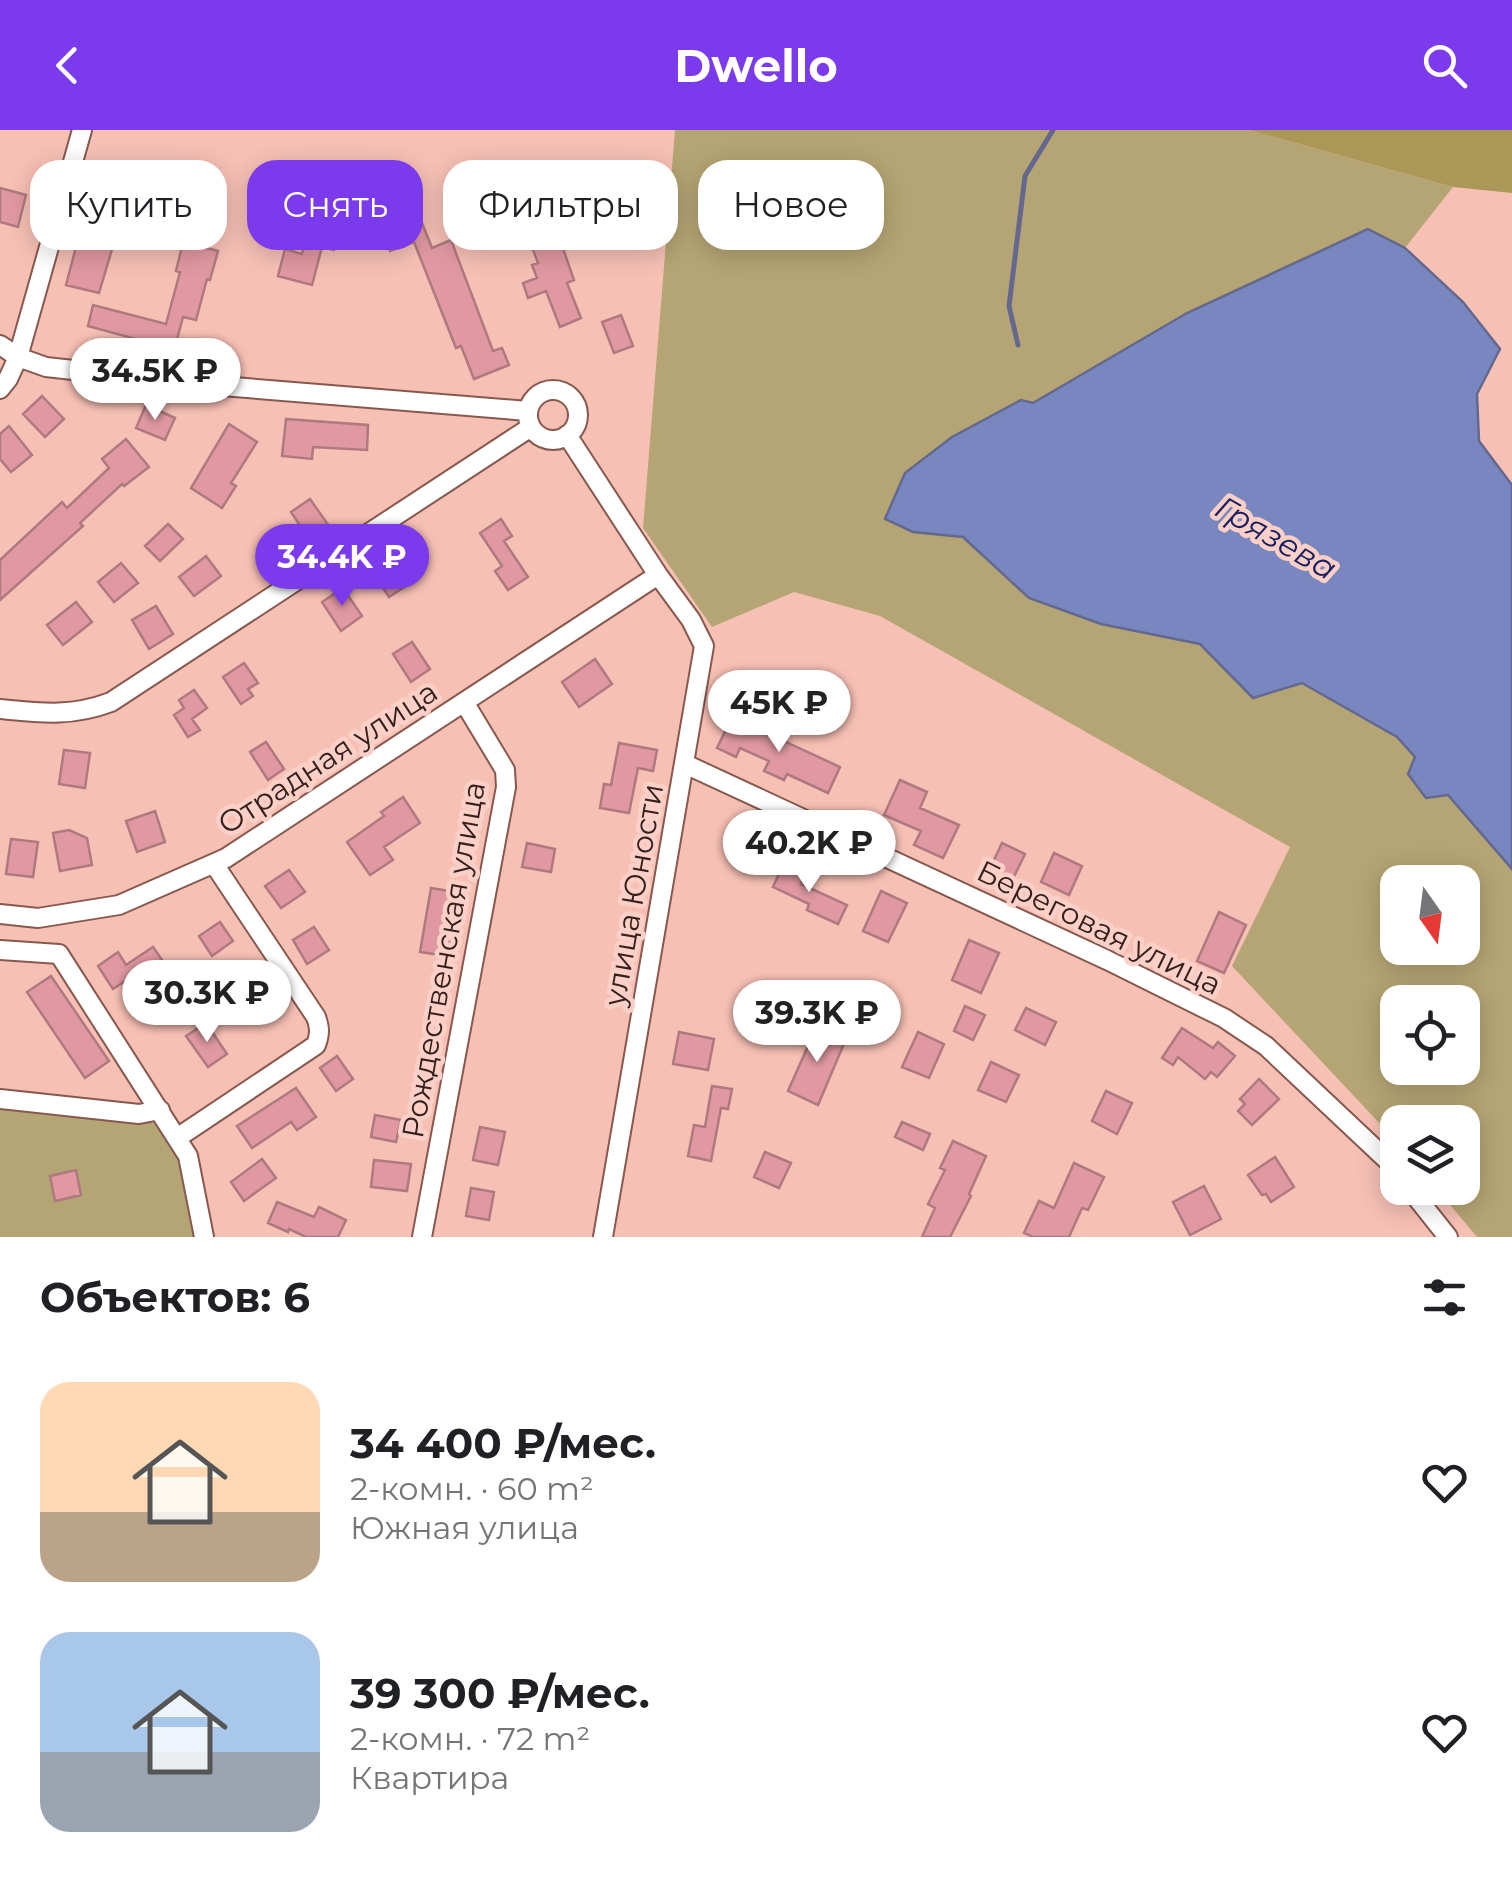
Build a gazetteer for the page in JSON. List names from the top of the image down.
{
  "streets": {
    "street": [
      "Отрадная улица",
      "улица Юности",
      "Береговая улица",
      "Рождественская улица"
    ]
  },
  "crossings": [
    ["Отрадная улица", "улица Юности"],
    ["Отрадная улица", "Рождественская улица"],
    ["улица Юности", "Береговая улица"]
  ],
  "water": ["Грязева"],
  "north": "bottom",
  "page": {
    "header": "Dwello",
    "chip": [
      "Купить",
      "Снять",
      "Фильтры",
      "Новое"
    ],
    "price": [
      "34.5K ₽",
      "34.4K ₽",
      "45K ₽",
      "40.2K ₽",
      "30.3K ₽",
      "39.3K ₽"
    ],
    "heading": "Объектов: 6",
    "list": [
      {
        "name": "34 400 ₽/мес.",
        "note": "2-комн. · 60 m² · Южная улица"
      },
      {
        "name": "39 300 ₽/мес.",
        "note": "2-комн. · 72 m² · Квартира"
      }
    ]
  }
}
